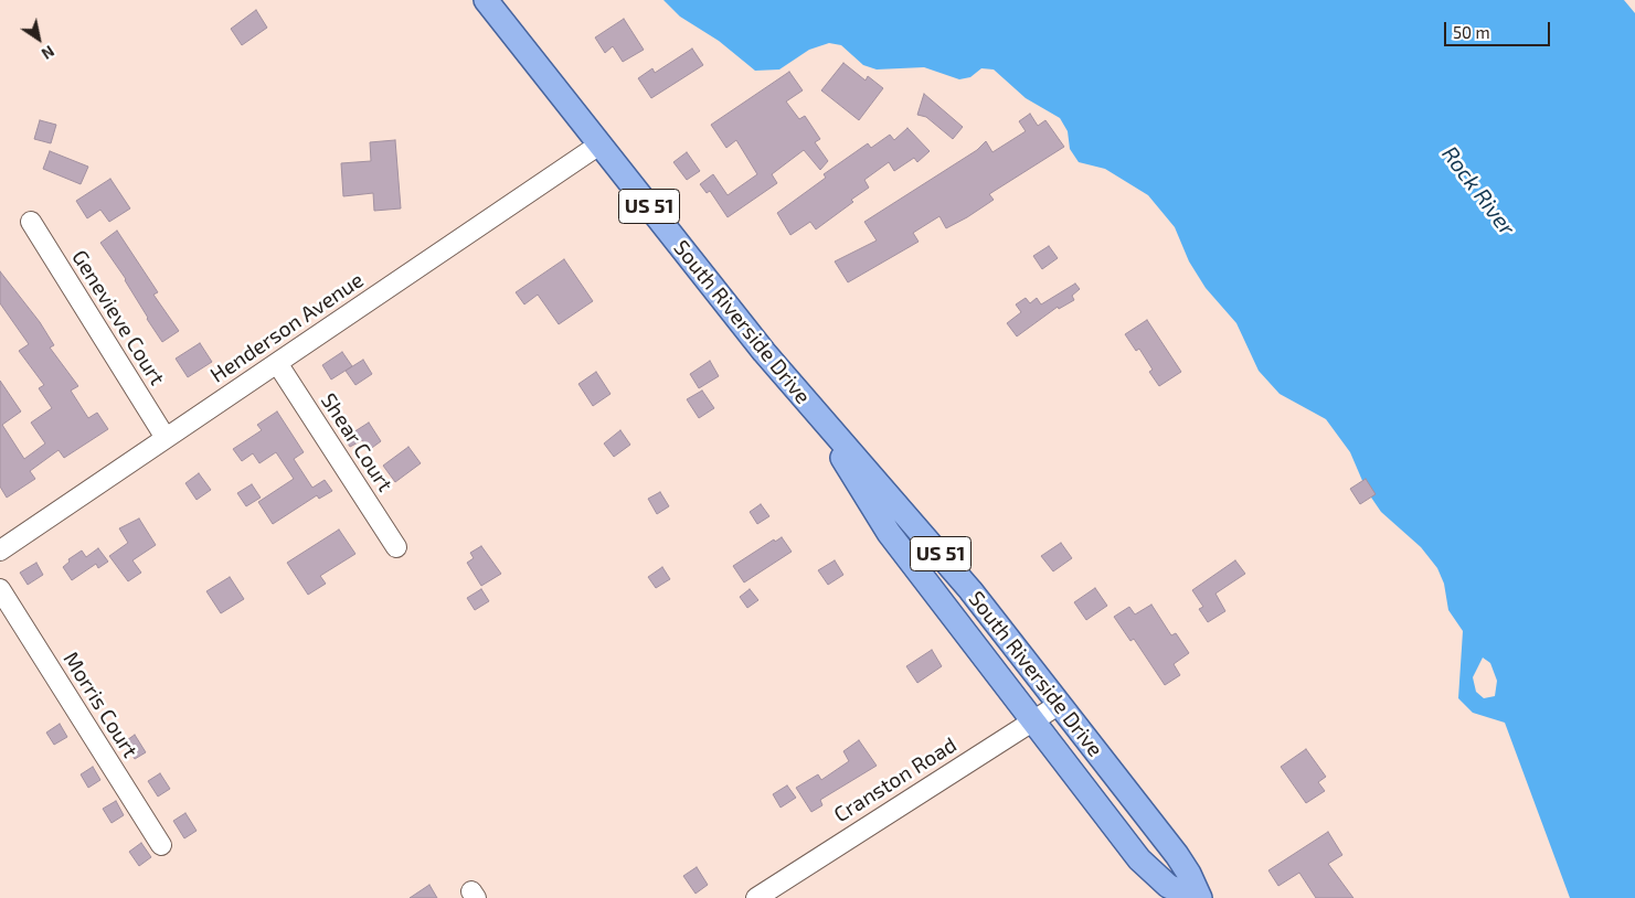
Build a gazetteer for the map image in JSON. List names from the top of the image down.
{
  "streets": {
    "main road": ["US 51", "South Riverside Drive"],
    "street": [
      "Genevieve Court",
      "Henderson Avenue",
      "Shear Court",
      "Morris Court",
      "Cranston Road"
    ]
  },
  "crossings": [
    ["Genevieve Court", "Henderson Avenue"],
    ["South Riverside Drive", "Henderson Avenue"],
    ["South Riverside Drive", "Cranston Road"],
    ["Henderson Avenue", "Shear Court"]
  ],
  "water": ["Rock River"],
  "scale_bar": "50 m",
  "north": "bottom right"
}
